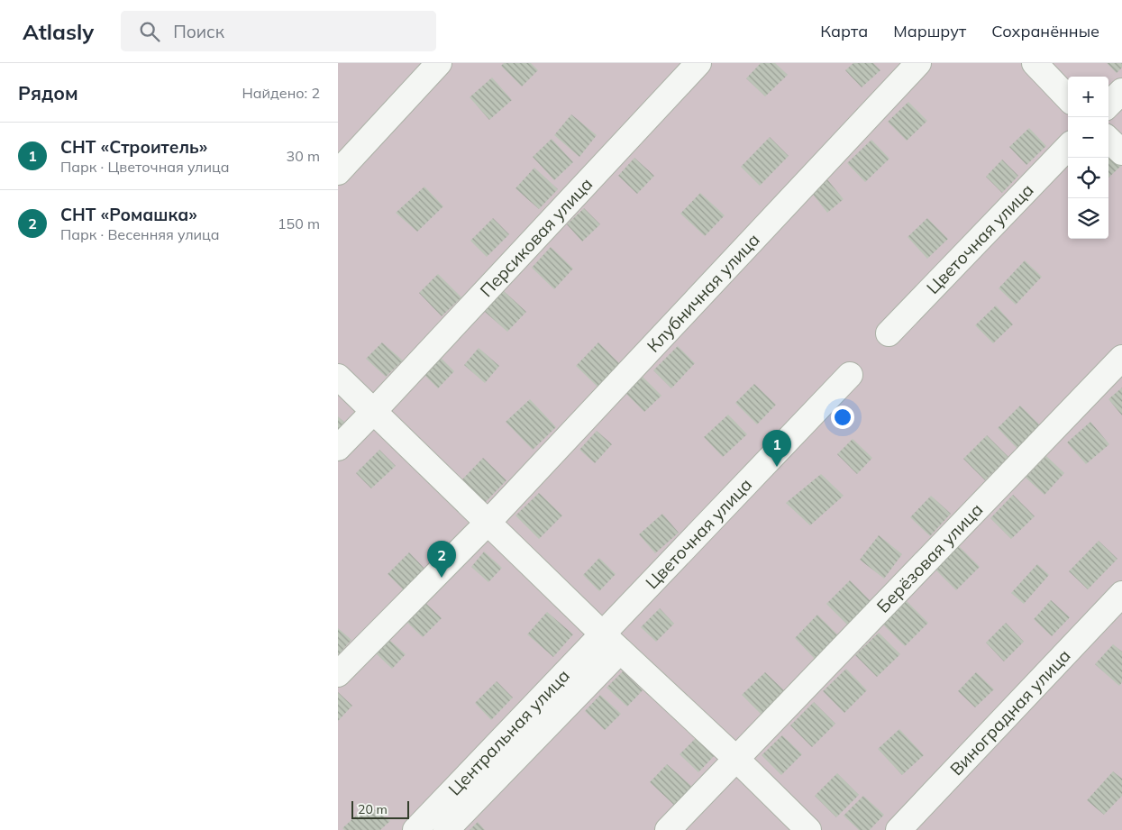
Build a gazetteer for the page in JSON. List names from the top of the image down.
{
  "streets": {
    "street": [
      "Персиковая улица",
      "Цветочная улица",
      "Клубничная улица",
      "Берёзовая улица",
      "Виноградная улица",
      "Центральная улица"
    ]
  },
  "crossings": [
    ["Цветочная улица", "Центральная улица"]
  ],
  "scale_bar": "20 m",
  "page": {
    "header": "Atlasly",
    "search": "Поиск",
    "nav": ["Карта", "Маршрут", "Сохранённые"],
    "heading": ["Рядом", "Найдено: 2"],
    "map_buttons": ["+", "−"],
    "list": [
      {
        "mark": "1",
        "name": "СНТ «Строитель»",
        "note": "Парк · Цветочная улица",
        "value": "30 m"
      },
      {
        "mark": "2",
        "name": "СНТ «Ромашка»",
        "note": "Парк · Весенняя улица",
        "value": "150 m"
      }
    ],
    "pins": ["1", "2"],
    "scale": "20 m"
  }
}
